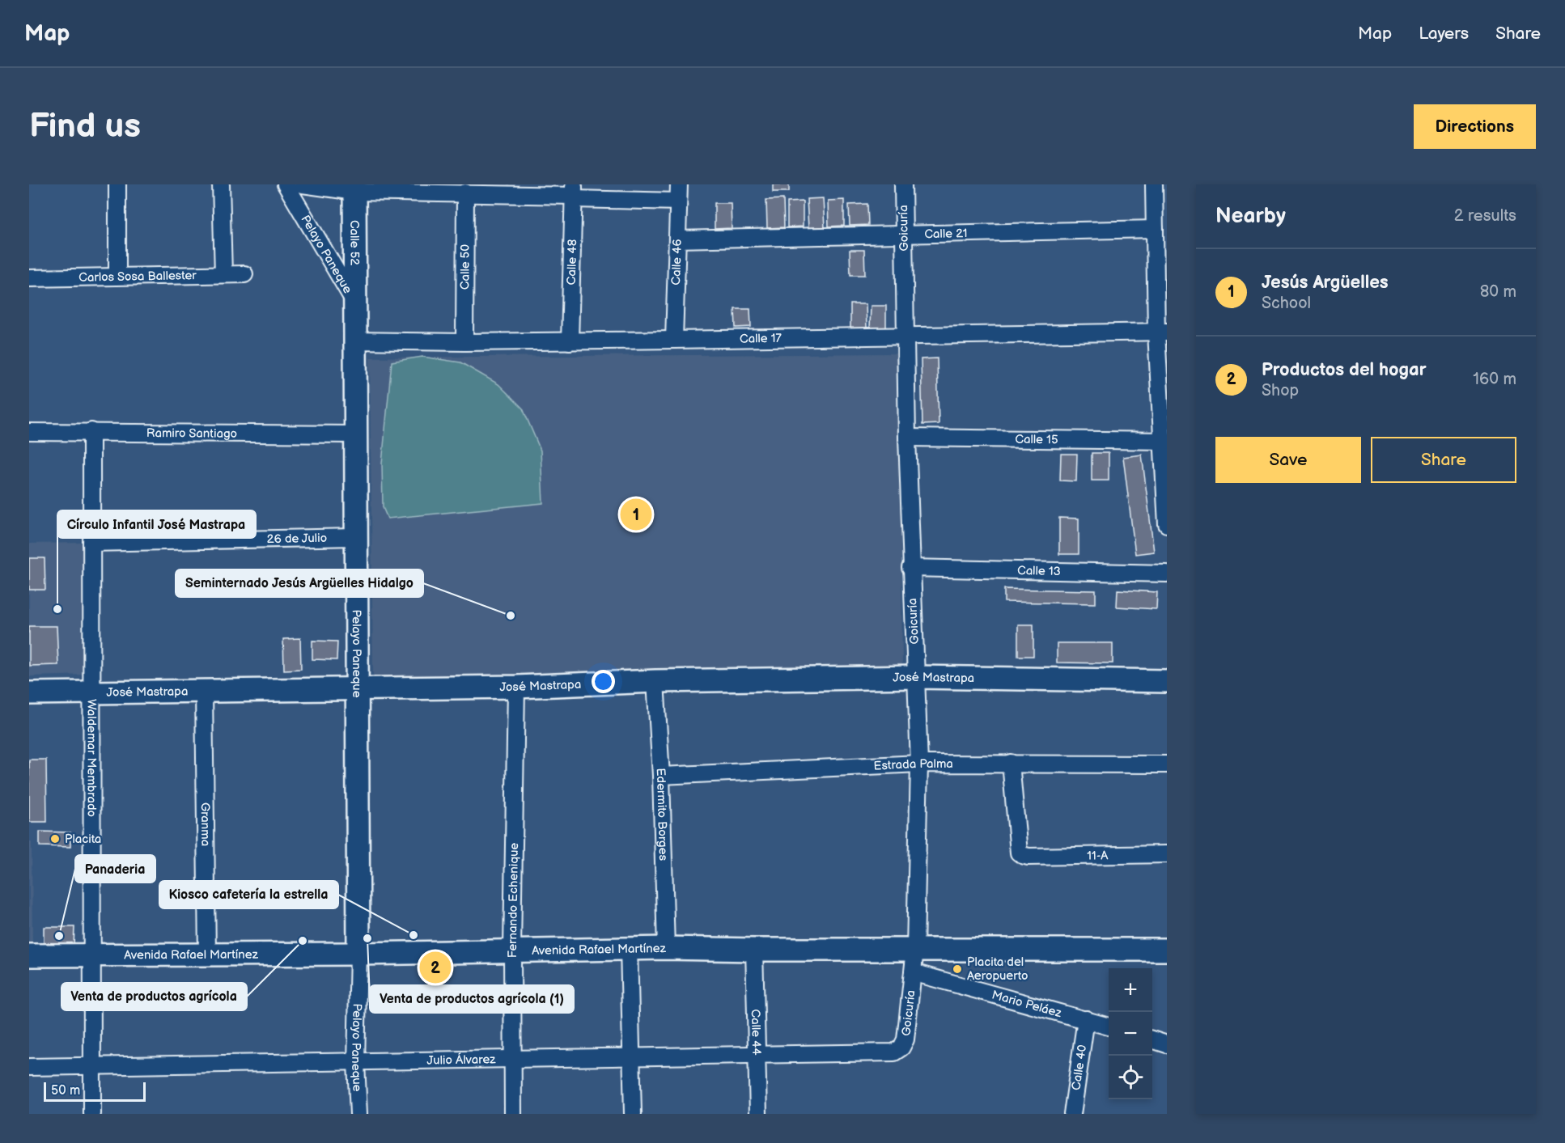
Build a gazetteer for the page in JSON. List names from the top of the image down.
{
  "streets": {
    "street": [
      "Goicuría",
      "Calle 21",
      "Calle 52",
      "Pelayo Paneque",
      "Calle 46",
      "Calle 48",
      "Calle 50",
      "Carlos Sosa Ballester",
      "Calle 17",
      "Ramiro Santiago",
      "Calle 15",
      "26 de Julio",
      "Calle 13",
      "José Mastrapa",
      "Waldemar Membrado",
      "Estrada Palma",
      "Edermito Borges",
      "Granma",
      "11-A",
      "Fernando Echenique",
      "Avenida Rafael Martínez",
      "Mario Peláez",
      "Calle 44",
      "Julio Álvarez",
      "Calle 40"
    ]
  },
  "crossings": [
    ["Goicuría", "Calle 21"],
    ["Goicuría", "Calle 17"],
    ["Goicuría", "Calle 15"],
    ["Goicuría", "Calle 13"],
    ["Goicuría", "José Mastrapa"],
    ["Goicuría", "Estrada Palma"],
    ["Goicuría", "Avenida Rafael Martínez"],
    ["Goicuría", "Mario Peláez"],
    ["Goicuría", "Julio Álvarez"],
    ["Calle 21", "Calle 46"],
    ["Calle 52", "Pelayo Paneque"],
    ["Pelayo Paneque", "Calle 17"],
    ["Pelayo Paneque", "Ramiro Santiago"],
    ["Pelayo Paneque", "26 de Julio"],
    ["Pelayo Paneque", "José Mastrapa"],
    ["Pelayo Paneque", "Avenida Rafael Martínez"],
    ["Pelayo Paneque", "Julio Álvarez"],
    ["Calle 46", "Calle 17"],
    ["Calle 48", "Calle 17"],
    ["Calle 50", "Calle 17"],
    ["Ramiro Santiago", "Waldemar Membrado"],
    ["26 de Julio", "Waldemar Membrado"],
    ["José Mastrapa", "Waldemar Membrado"],
    ["José Mastrapa", "Edermito Borges"],
    ["José Mastrapa", "Granma"],
    ["José Mastrapa", "Fernando Echenique"],
    ["Waldemar Membrado", "Avenida Rafael Martínez"],
    ["Waldemar Membrado", "Julio Álvarez"],
    ["Estrada Palma", "Edermito Borges"],
    ["Estrada Palma", "11-A"],
    ["Edermito Borges", "Avenida Rafael Martínez"],
    ["Granma", "Avenida Rafael Martínez"],
    ["Fernando Echenique", "Avenida Rafael Martínez"],
    ["Fernando Echenique", "Julio Álvarez"],
    ["Avenida Rafael Martínez", "Calle 44"],
    ["Mario Peláez", "Calle 40"],
    ["Calle 44", "Julio Álvarez"]
  ],
  "places": [
    "Círculo Infantil José Mastrapa",
    "Seminternado Jesús Argüelles Hidalgo",
    "Placita",
    "Kiosco cafetería la estrella",
    "Panaderia",
    "Venta de productos agrícola (1)",
    "Venta de productos agrícola",
    "Placita del Aeropuerto"
  ],
  "scale_bar": "50 m",
  "page": {
    "header": "Map",
    "nav": ["Map", "Layers", "Share"],
    "buttons": [
      "Directions",
      ["Save", "Share"]
    ],
    "title": "Find us",
    "heading": ["Nearby", "2 results"],
    "list": [
      {
        "mark": "1",
        "name": "Jesús Argüelles",
        "note": "School",
        "value": "80 m"
      },
      {
        "mark": "2",
        "name": "Productos del hogar",
        "note": "Shop",
        "value": "160 m"
      }
    ],
    "pins": ["1", "2"],
    "map_buttons": ["+", "−"],
    "scale": "50 m"
  }
}
